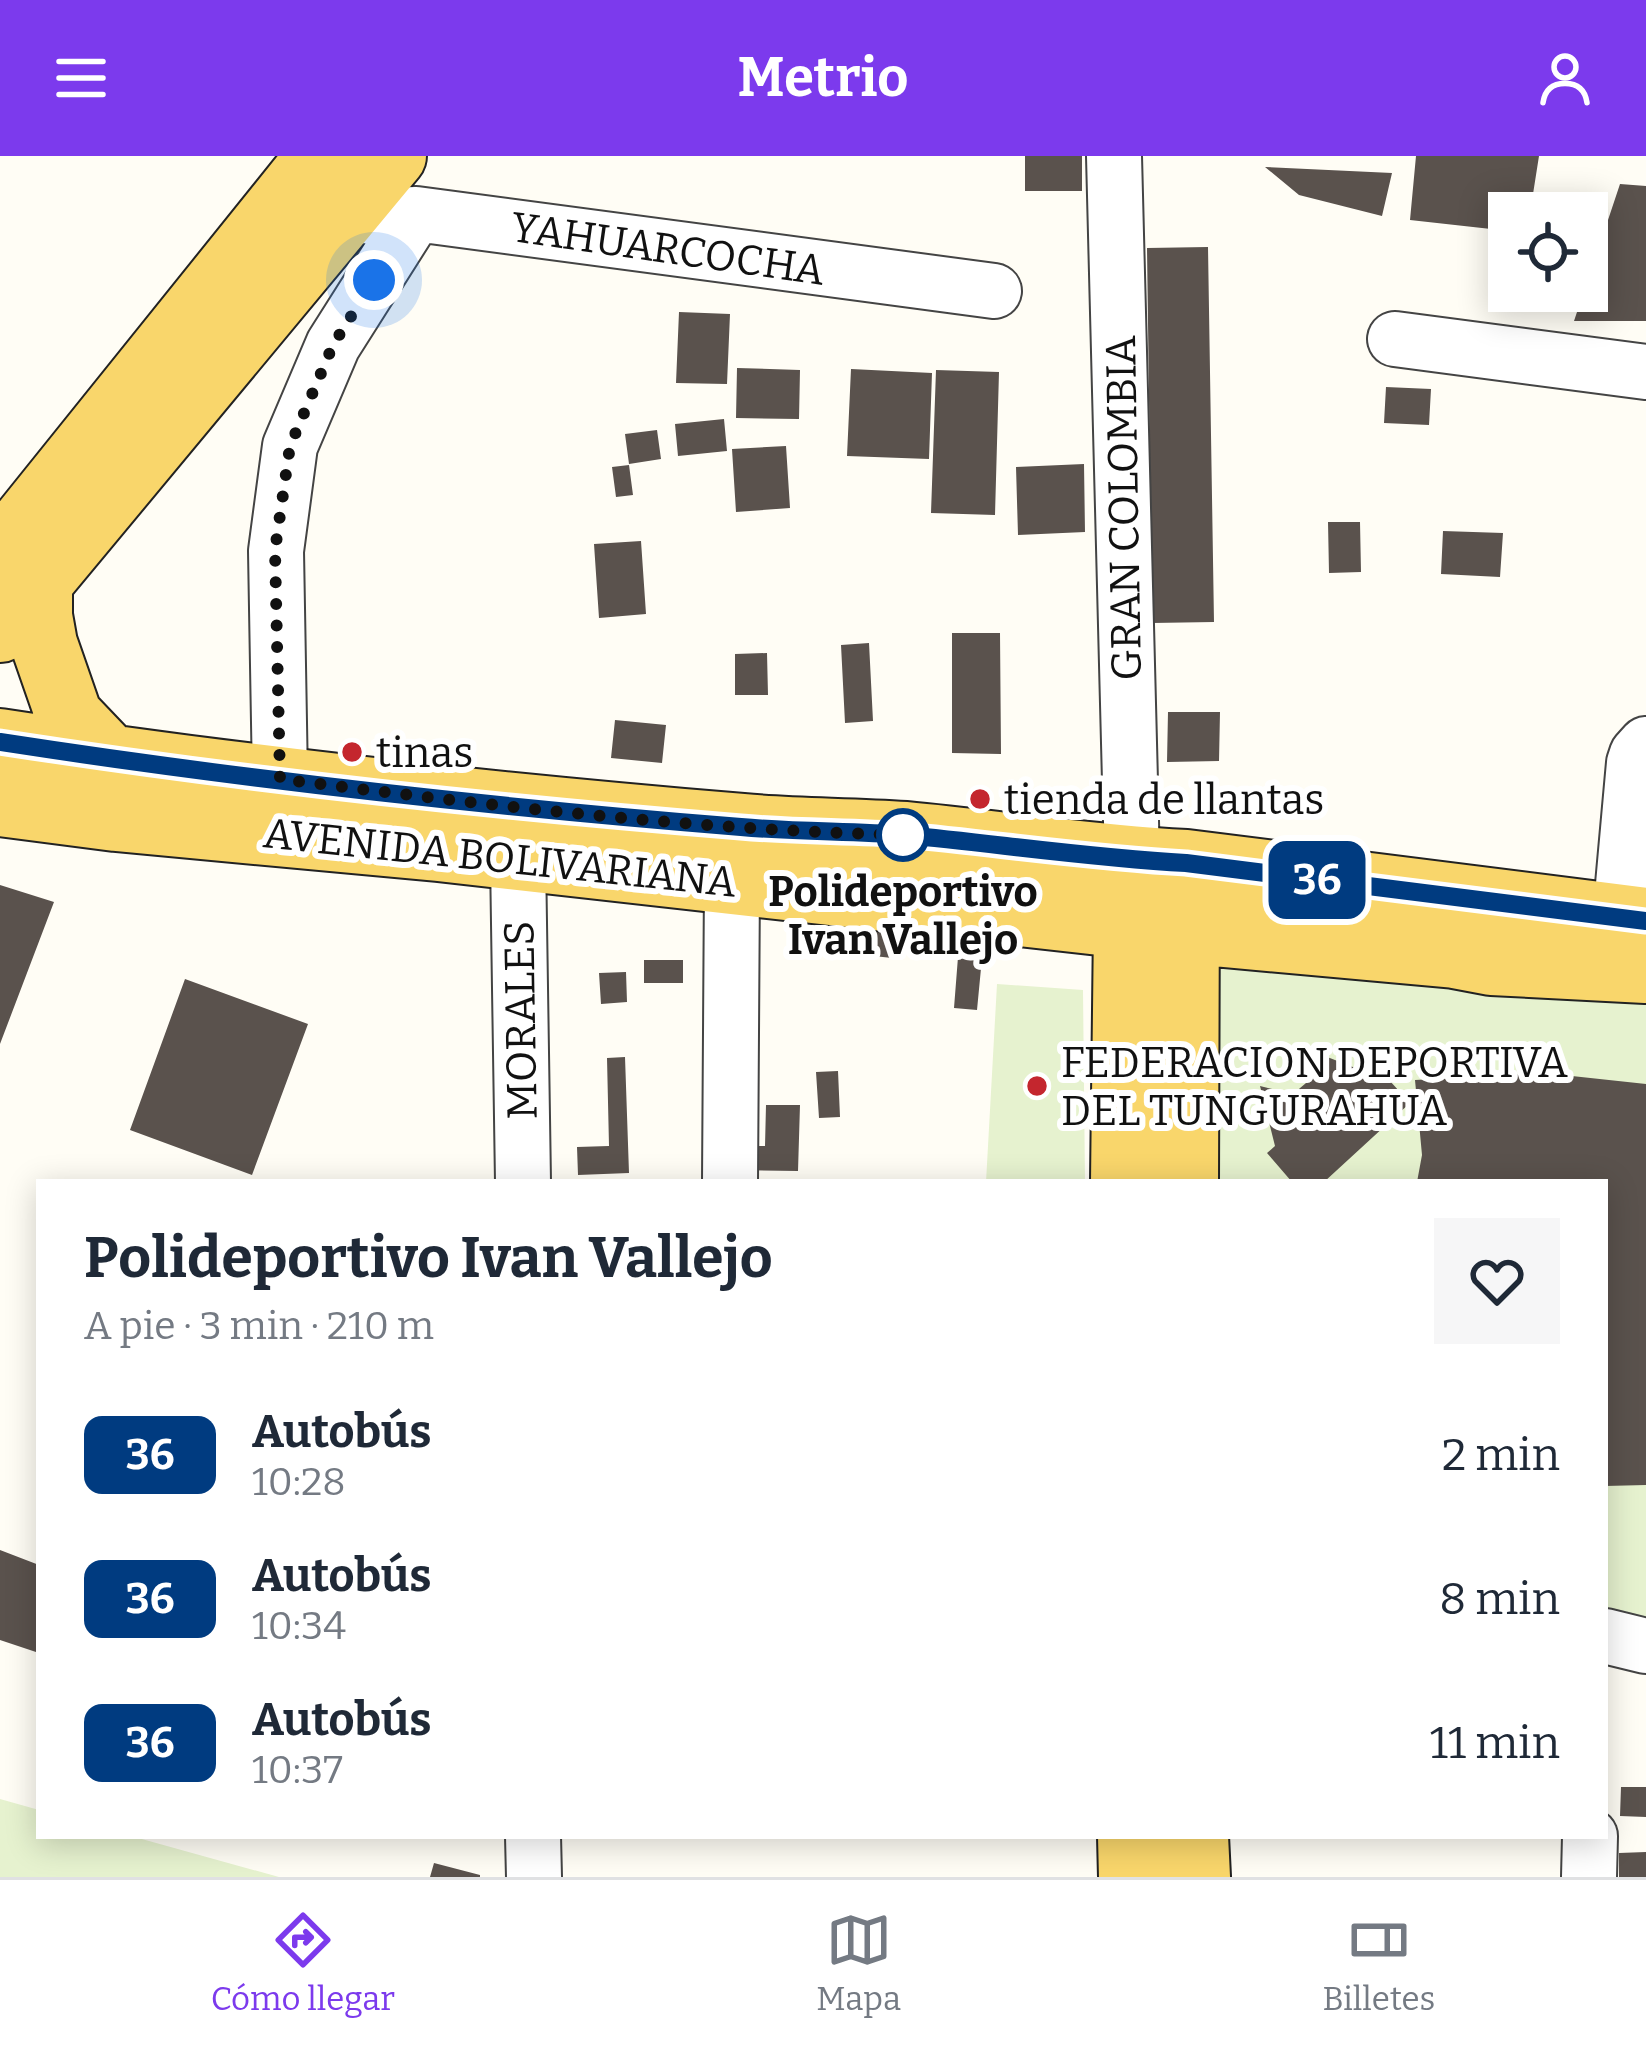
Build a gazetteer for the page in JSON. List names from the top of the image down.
{
  "streets": {
    "main road": ["AVENIDA BOLIVARIANA"],
    "street": ["YAHUARCOCHA", "GRAN COLOMBIA", "MORALES"]
  },
  "crossings": [
    ["GRAN COLOMBIA", "AVENIDA BOLIVARIANA"],
    ["AVENIDA BOLIVARIANA", "MORALES"]
  ],
  "places": [
    "tinas",
    "tienda de llantas",
    "Polideportivo Ivan Vallejo",
    "FEDERACION DEPORTIVA DEL TUNGURAHUA"
  ],
  "lines": ["bus line 36"],
  "page": {
    "header": "Metrio",
    "on_map": "36",
    "heading": ["Polideportivo Ivan Vallejo", "A pie · 3 min · 210 m"],
    "list": [
      {
        "mark": "36",
        "name": "Autobús",
        "note": "10:28",
        "value": "2 min"
      },
      {
        "mark": "36",
        "name": "Autobús",
        "note": "10:34",
        "value": "8 min"
      },
      {
        "mark": "36",
        "name": "Autobús",
        "note": "10:37",
        "value": "11 min"
      }
    ],
    "tabs": ["Cómo llegar", "Mapa", "Billetes"]
  }
}
